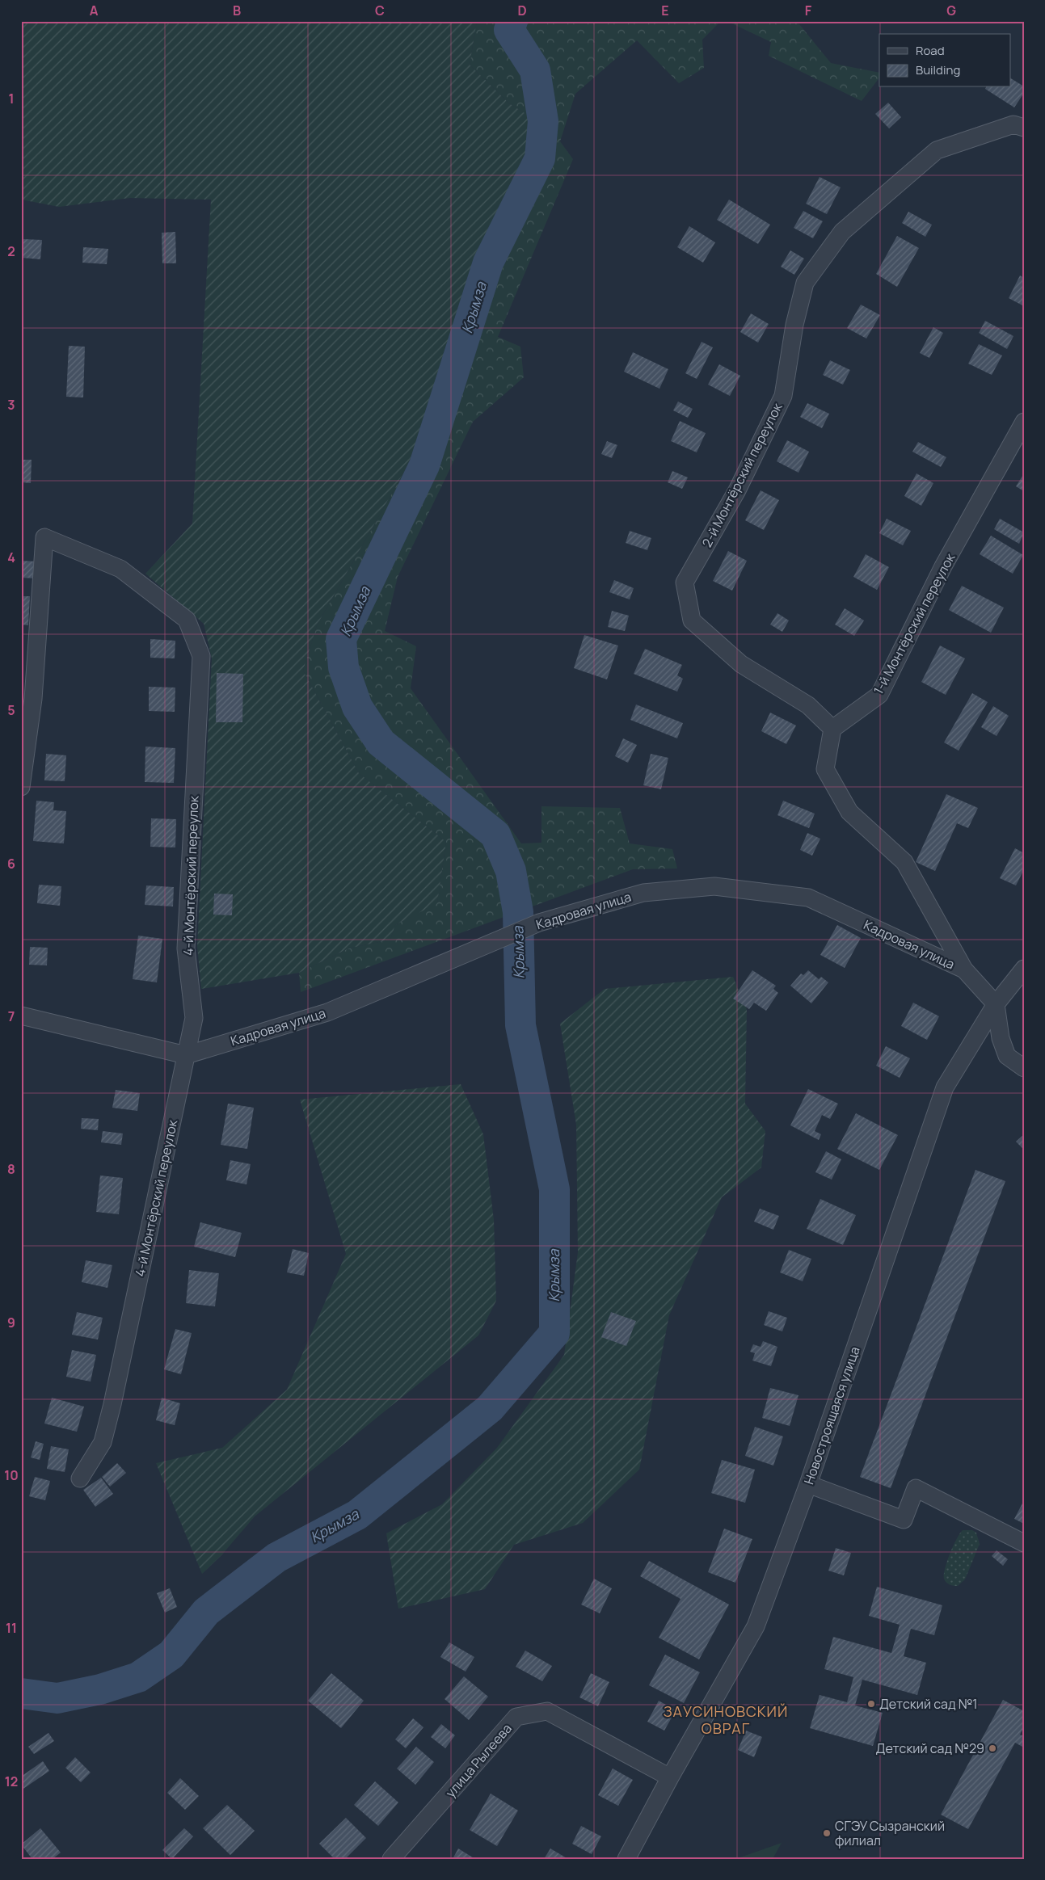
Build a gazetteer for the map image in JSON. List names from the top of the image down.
{
  "streets": {
    "street": [
      "2-й Монтёрский переулок",
      "1-й Монтёрский переулок",
      "4-й Монтёрский переулок",
      "Кадровая улица",
      "Новостроящаяся улица",
      "улица Рылеева"
    ]
  },
  "crossings": [
    ["2-й Монтёрский переулок", "1-й Монтёрский переулок"],
    ["4-й Монтёрский переулок", "Кадровая улица"],
    ["Кадровая улица", "Новостроящаяся улица"],
    ["Новостроящаяся улица", "улица Рылеева"]
  ],
  "districts": ["ЗАУСИНОВСКИЙ ОВРАГ"],
  "water": ["Крымза"],
  "places": ["Детский сад №1", "Детский сад №29", "СГЭУ Сызранский филиал"],
  "legend": ["Road", "Building"],
  "grid": {
    "columns": [
      "A",
      "B",
      "C",
      "D",
      "E",
      "F",
      "G"
    ],
    "rows": [
      "1",
      "2",
      "3",
      "4",
      "5",
      "6",
      "7",
      "8",
      "9",
      "10",
      "11",
      "12"
    ]
  }
}
